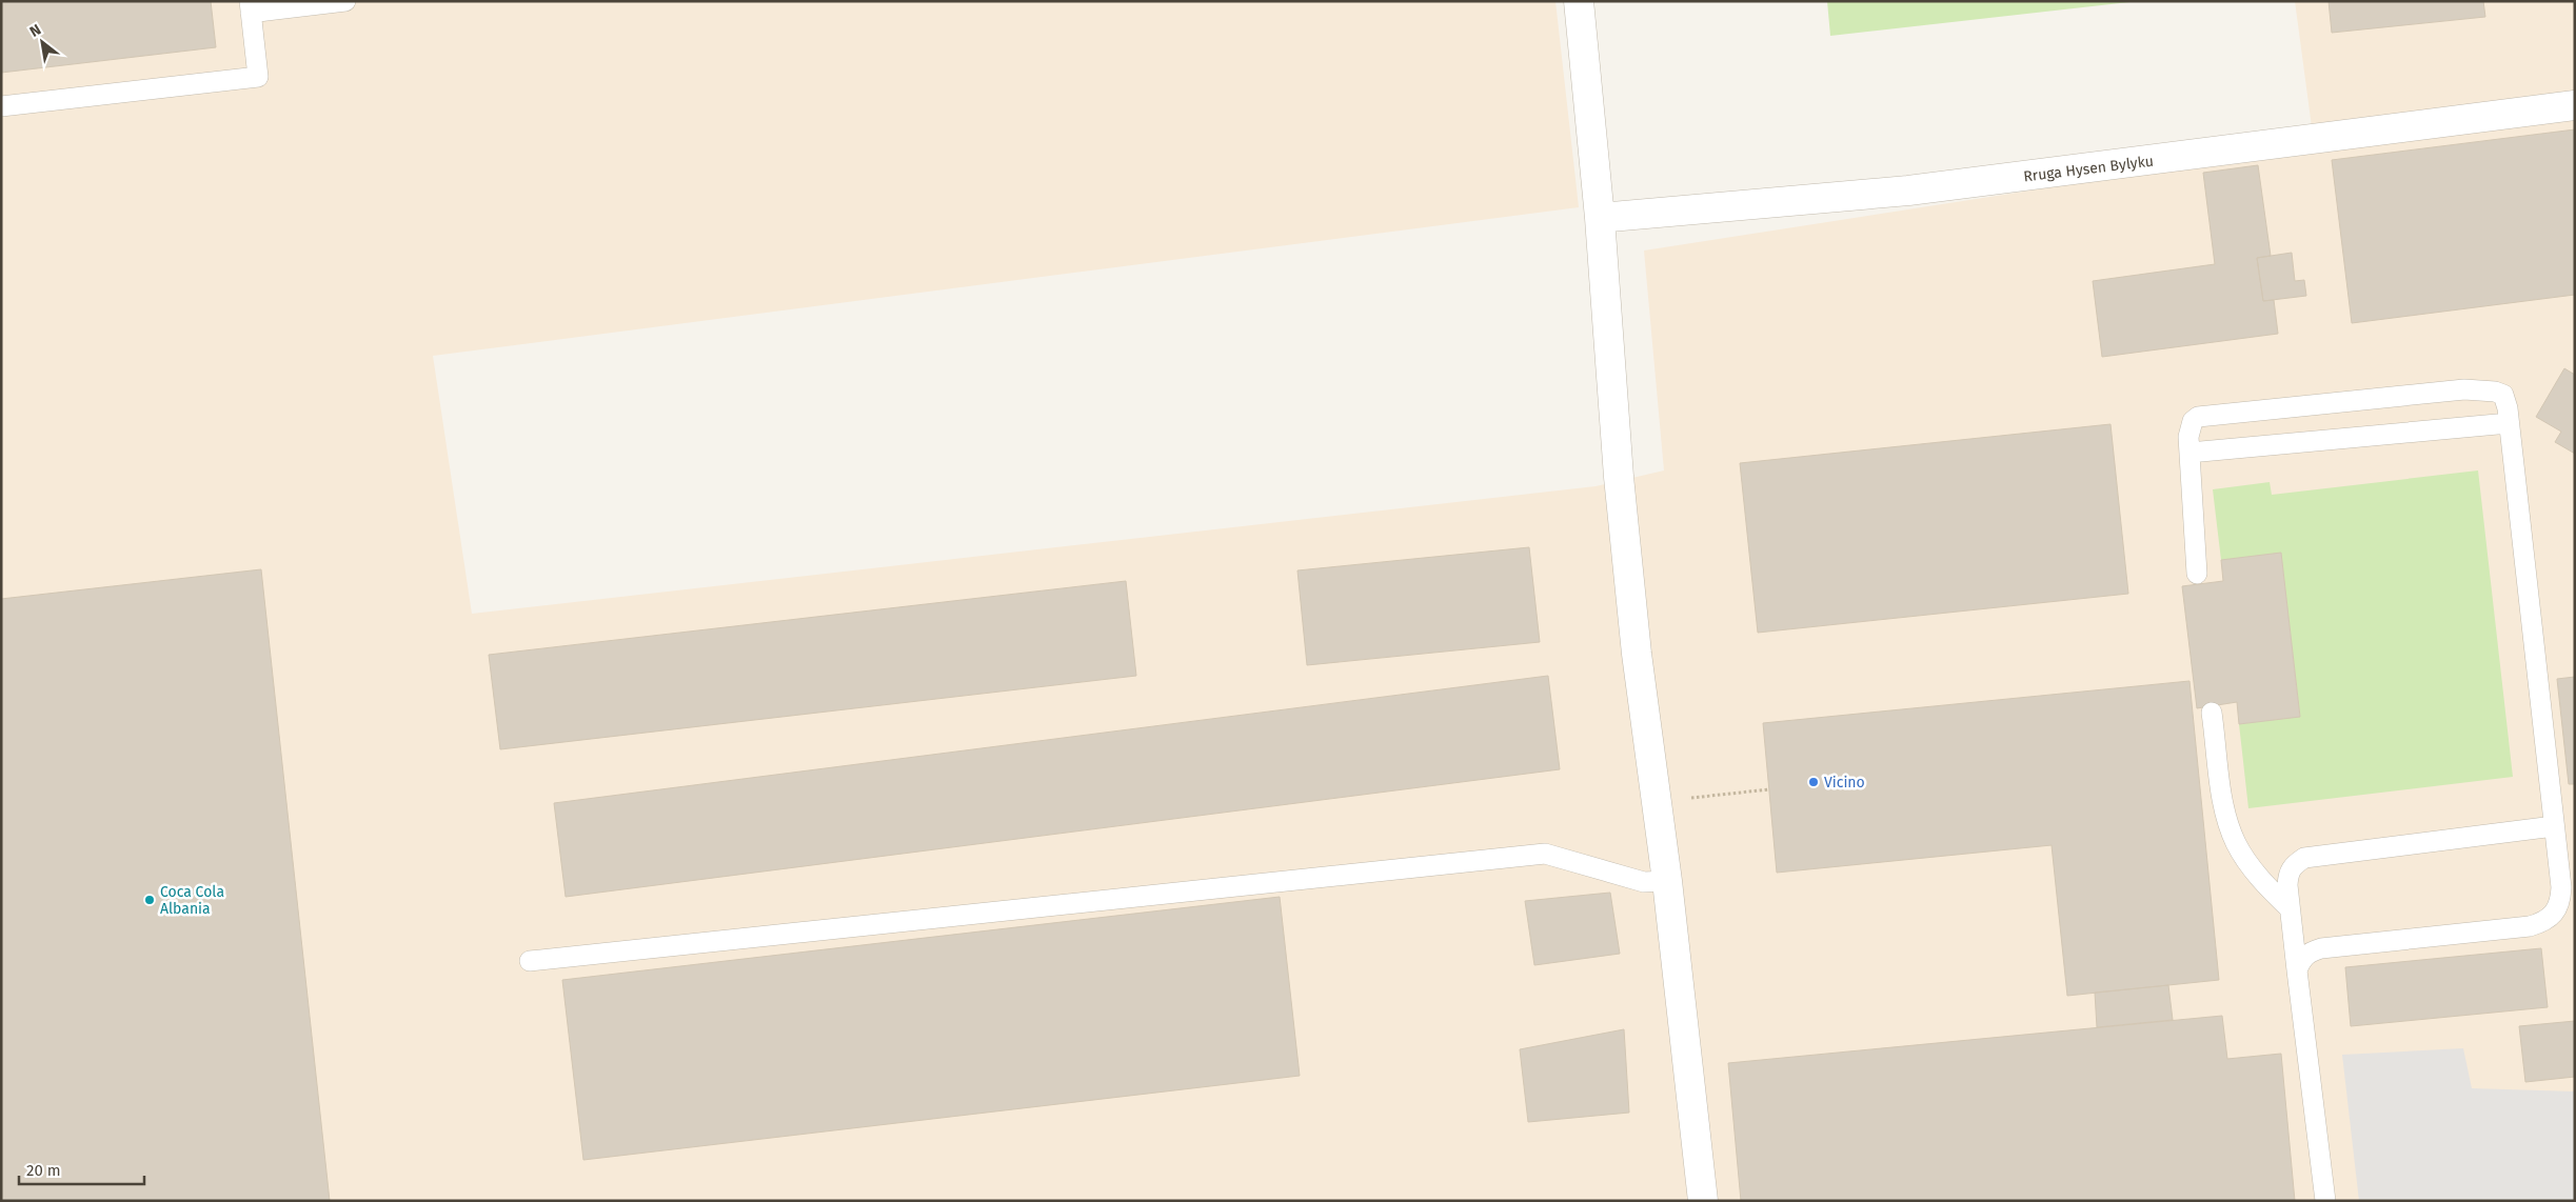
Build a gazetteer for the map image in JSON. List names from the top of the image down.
{
  "streets": {
    "street": ["Rruga Hysen Bylyku"]
  },
  "places": ["Vicino", "Coca Cola Albania"],
  "scale_bar": "20 m",
  "north": "top left"
}
